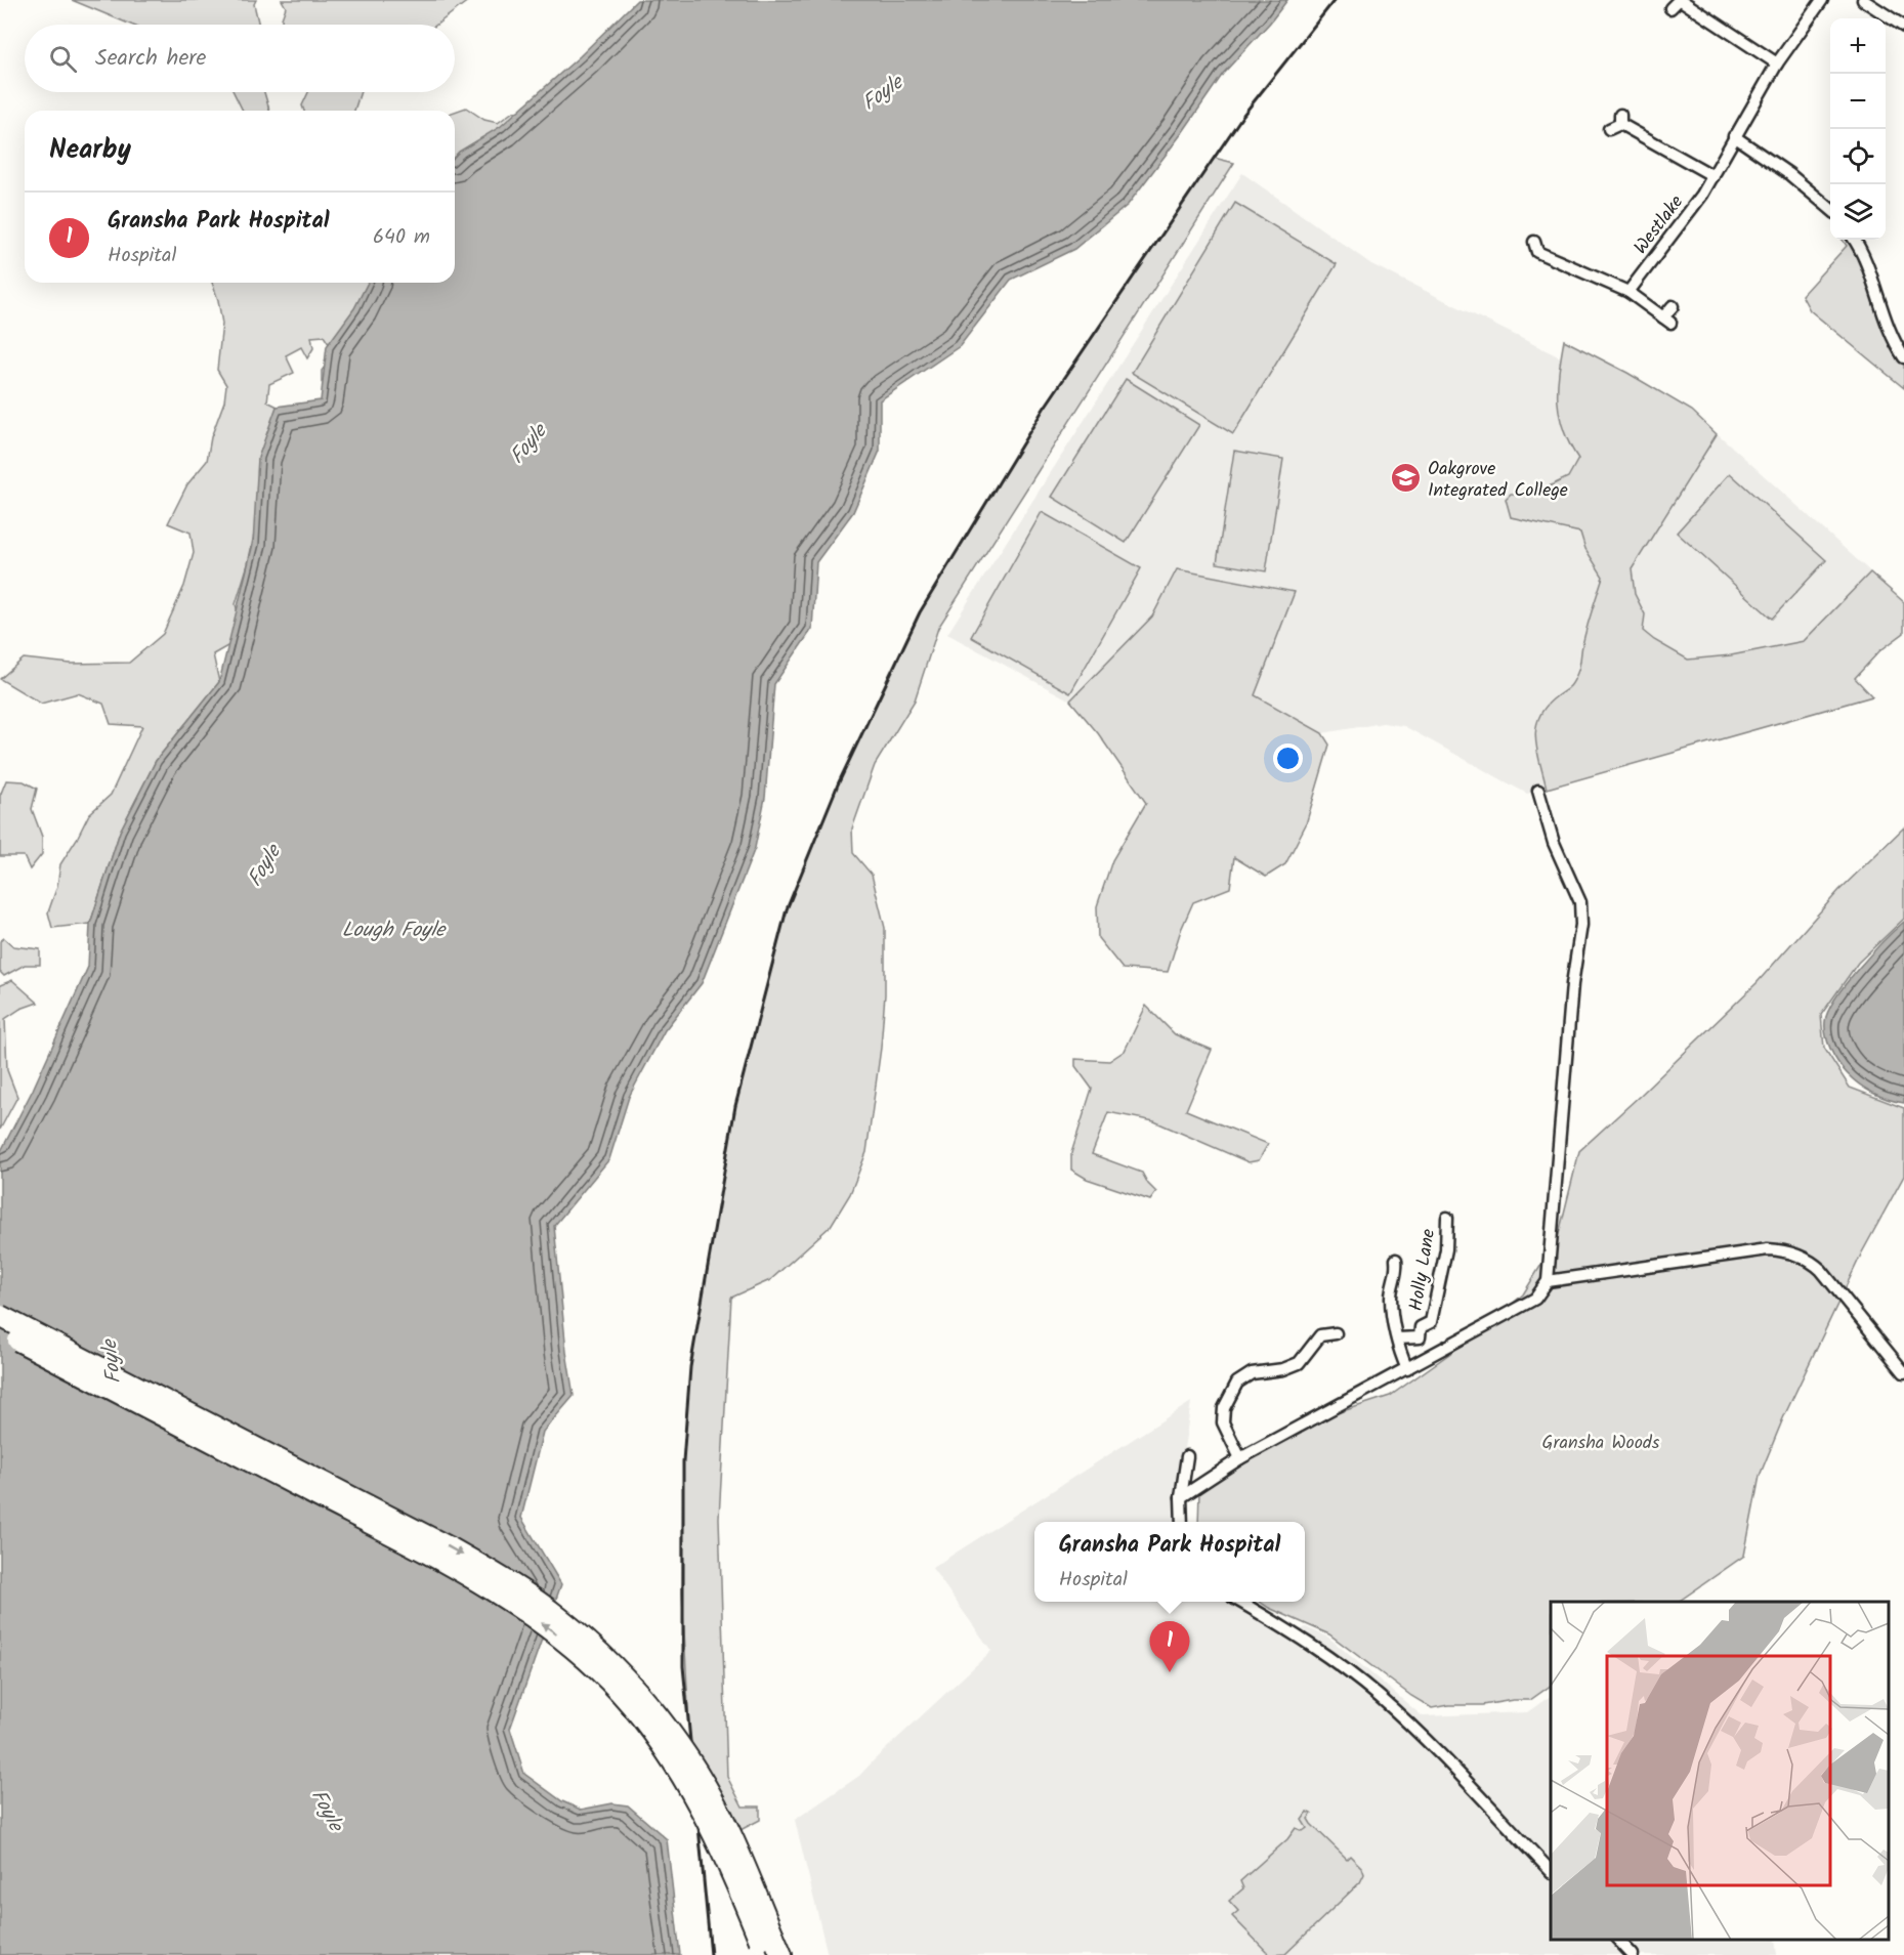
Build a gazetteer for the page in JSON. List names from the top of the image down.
{
  "streets": {
    "street": ["Westlake", "Holly Lane"]
  },
  "water": ["Foyle", "Lough Foyle"],
  "parks": ["Gransha Woods"],
  "places": {
    "school or university": ["Oakgrove Integrated College"]
  },
  "page": {
    "map_buttons": ["+", "−"],
    "search": "Search here",
    "heading": "Nearby",
    "list": [
      {
        "mark": "1",
        "name": "Gransha Park Hospital",
        "note": "Hospital",
        "value": "640 m"
      }
    ],
    "popup": ["Gransha Park Hospital", "Hospital"],
    "pins": "1"
  }
}
